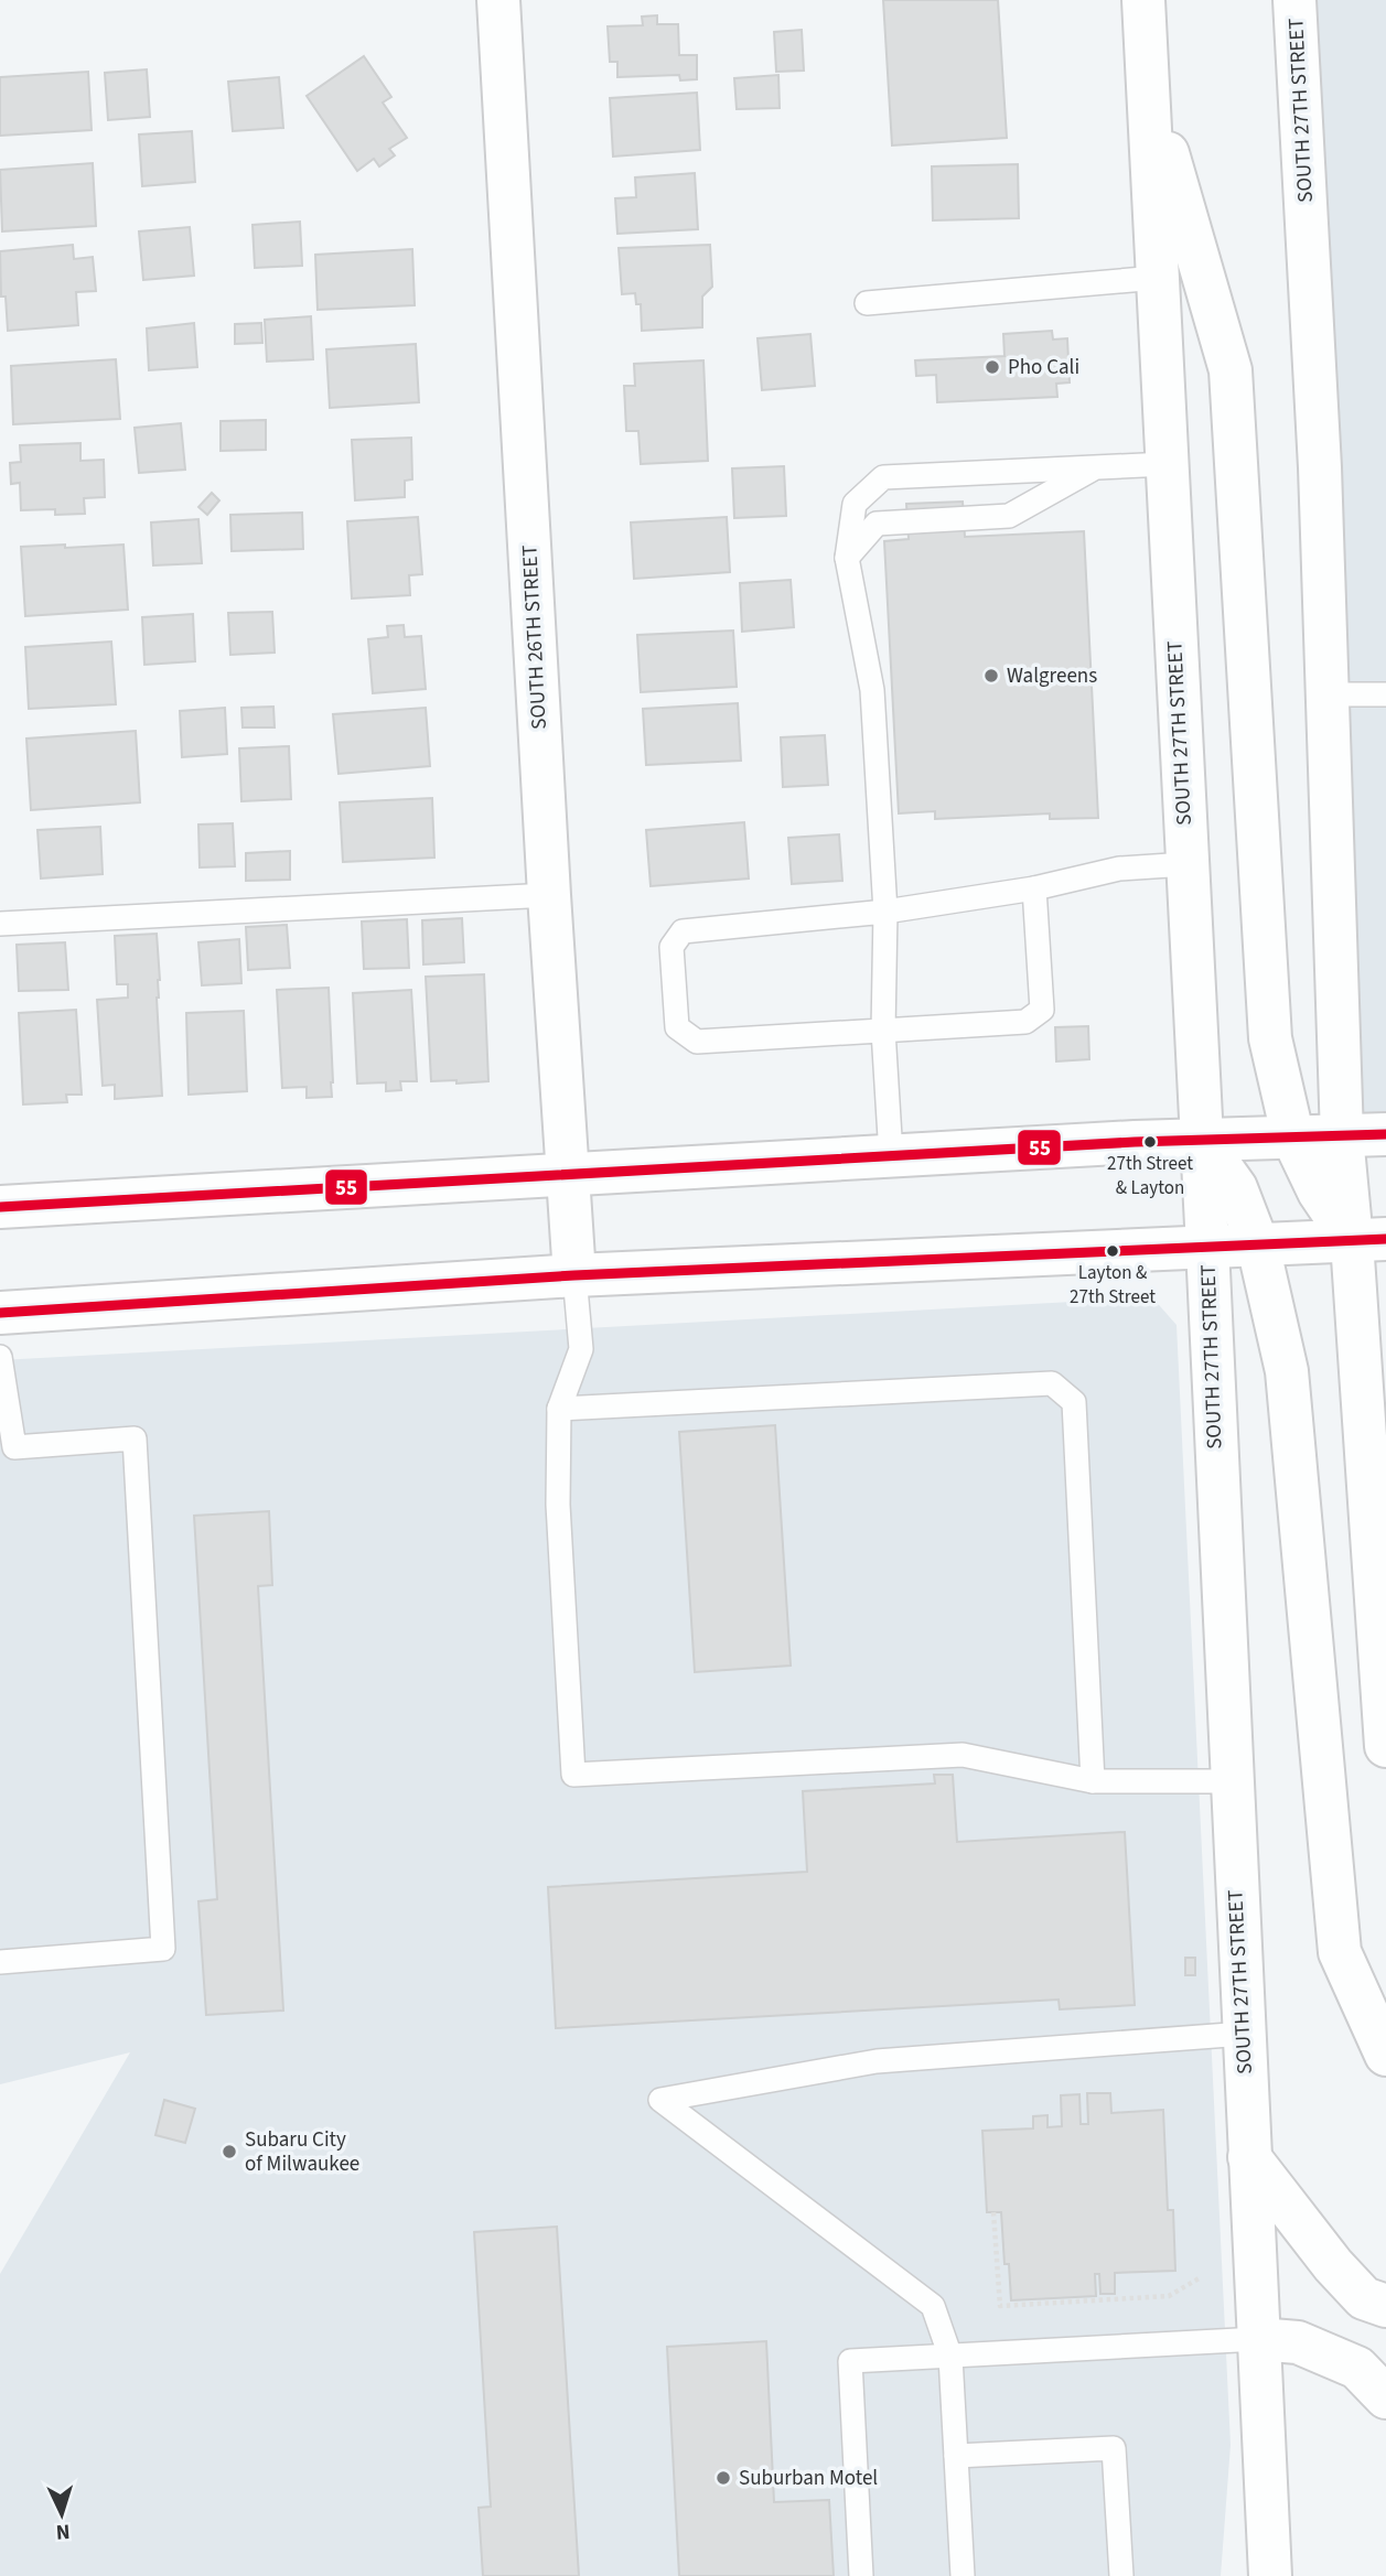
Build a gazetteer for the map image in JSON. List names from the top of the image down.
{
  "streets": {
    "main road": ["SOUTH 27TH STREET", "SOUTH 26TH STREET"]
  },
  "places": [
    "Pho Cali",
    "Walgreens",
    "27th Street & Layton",
    "Layton & 27th Street",
    "Subaru City of Milwaukee",
    "Suburban Motel"
  ],
  "lines": ["transit line 55"],
  "north": "bottom"
}
